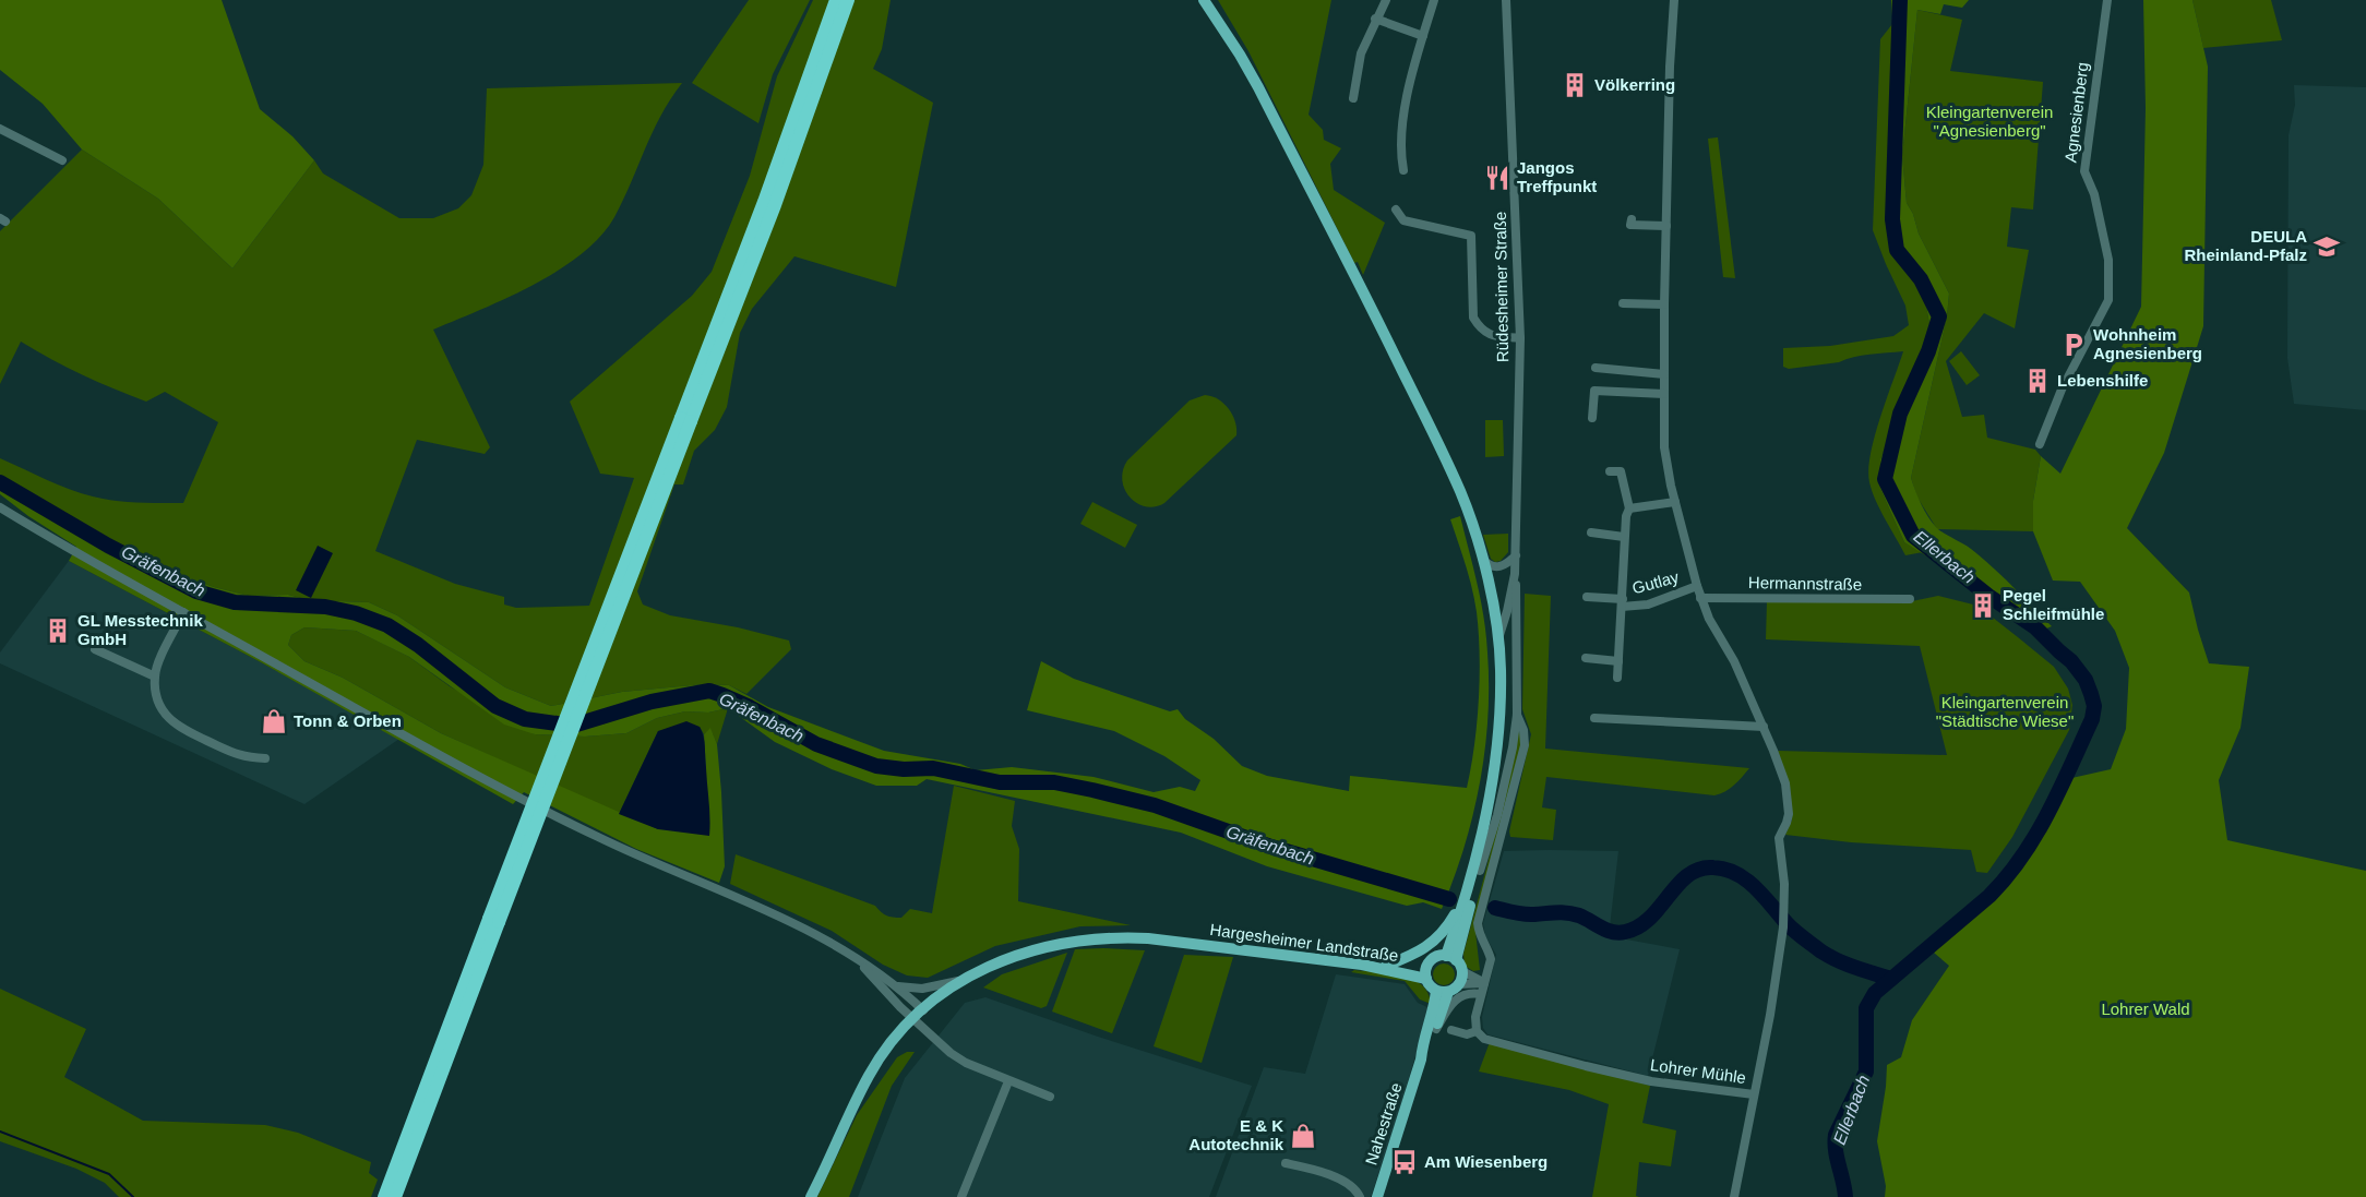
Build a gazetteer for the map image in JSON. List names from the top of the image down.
{
  "streets": {
    "main road": ["Hargesheimer Landstraße", "Nahestraße"],
    "street": [
      "Agnesienberg",
      "Rüdesheimer Straße",
      "Gutlay",
      "Hermannstraße",
      "Lohrer Mühle"
    ]
  },
  "water": ["Ellerbach", "Gräfenbach"],
  "parks": ["Kleingartenverein \"Agnesienberg\"", "Kleingartenverein \"Städtische Wiese\"", "Lohrer Wald"],
  "places": {
    "building": [
      "Völkerring",
      "Lebenshilfe",
      "Pegel Schleifmühle",
      "GL Messtechnik GmbH"
    ],
    "restaurant": ["Jangos Treffpunkt"],
    "school or university": ["DEULA Rheinland-Pfalz"],
    "parking": ["Wohnheim Agnesienberg"],
    "shop": ["Tonn & Orben", "E & K Autotechnik"],
    "bus stop": ["Am Wiesenberg"]
  }
}
